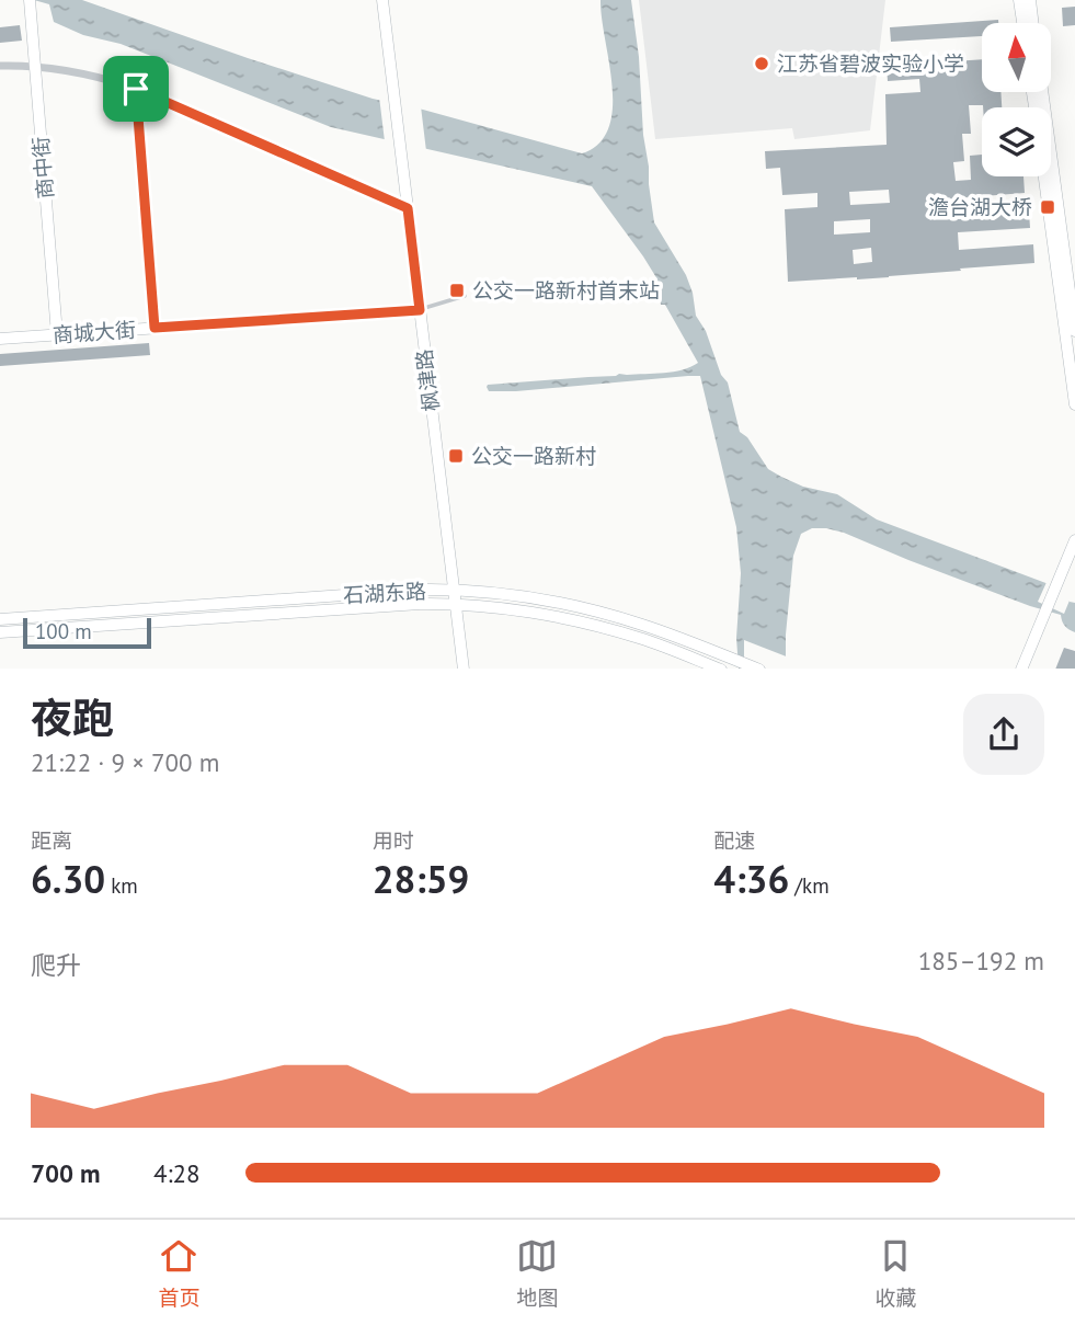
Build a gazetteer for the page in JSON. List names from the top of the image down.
{
  "streets": {
    "main road": [
      "商中街",
      "商城大街",
      "枫津路",
      "石湖东路"
    ]
  },
  "crossings": [
    ["商中街", "商城大街"],
    ["商城大街", "枫津路"],
    ["枫津路", "石湖东路"]
  ],
  "places": {
    "other": ["江苏省碧波实验小学"],
    "transit": ["澹台湖大桥", "公交一路新村首末站", "公交一路新村"]
  },
  "scale_bar": "100 m",
  "north": "top",
  "page": {
    "scale": "100 m",
    "heading": ["夜跑", "21:22 · 9 × 700 m"],
    "stats": [
      ["距离", "6.30 km"],
      ["用时", "28:59"],
      ["配速", "4:36 /km"]
    ],
    "chart": ["爬升", "185–192 m"],
    "list": [
      {
        "name": "700 m",
        "note": "4:28"
      }
    ],
    "tabs": ["首页", "地图", "收藏"]
  }
}
